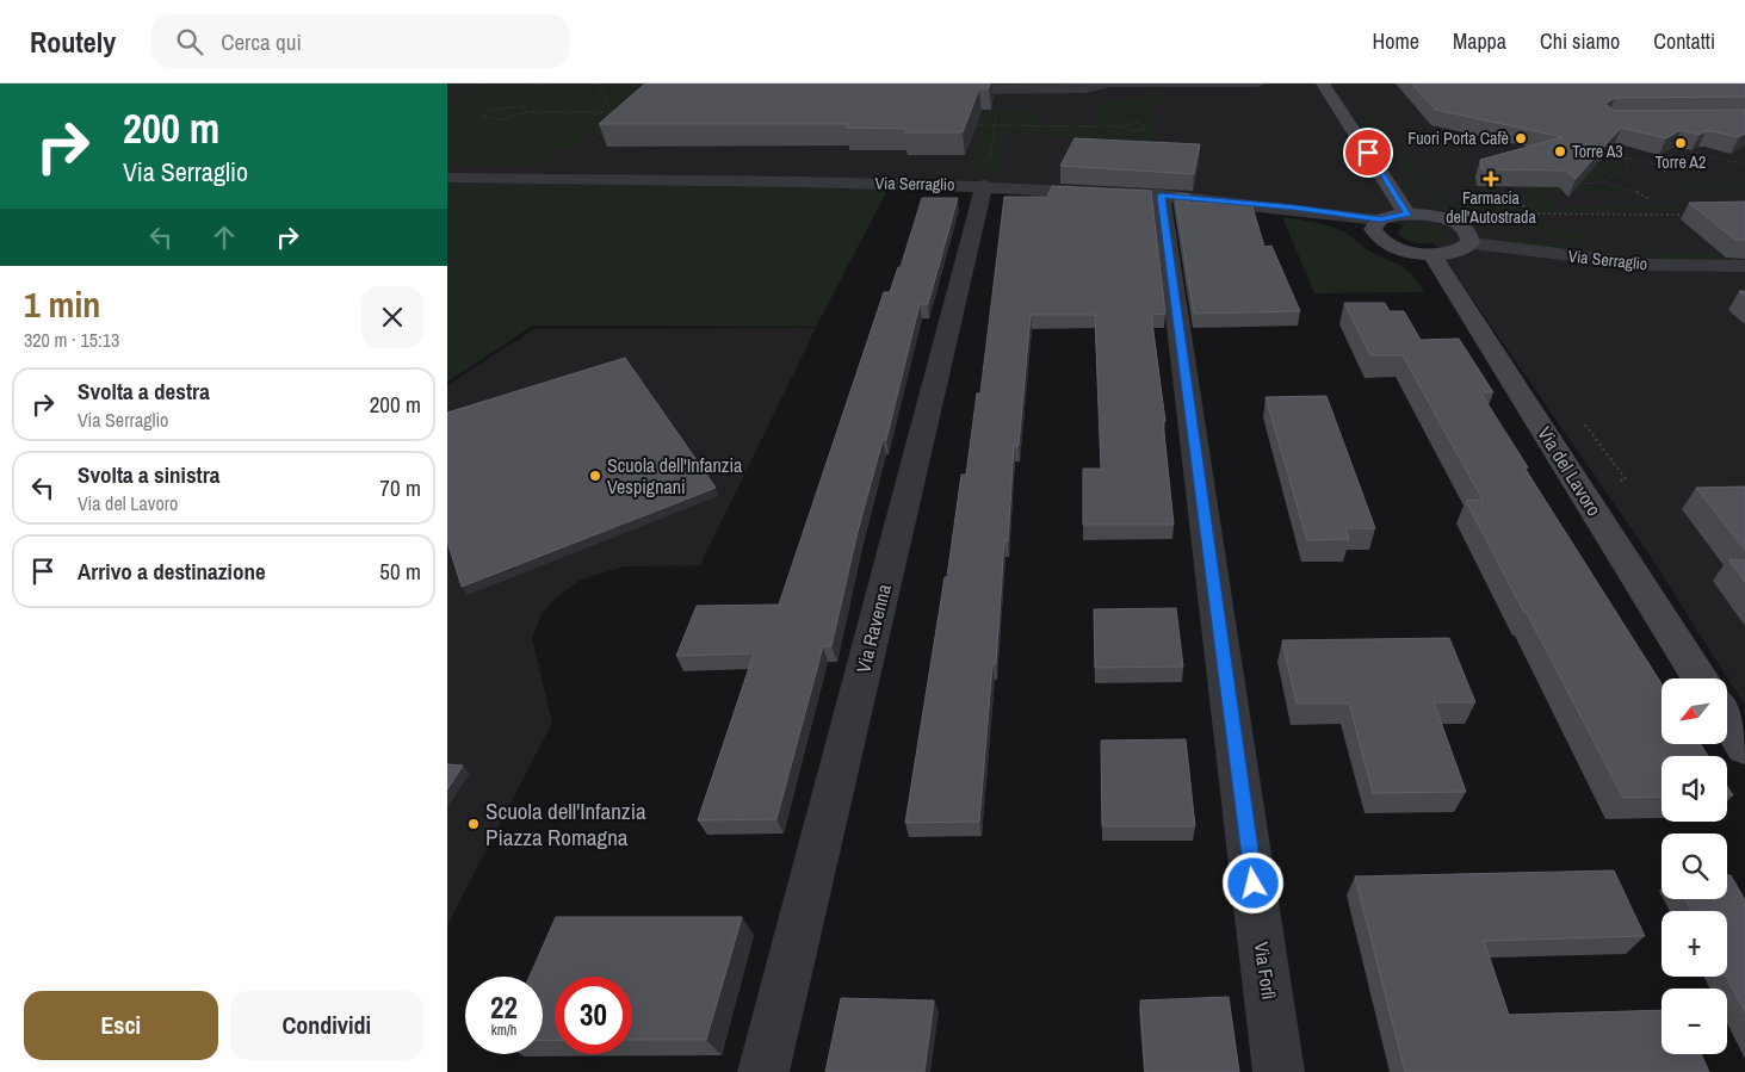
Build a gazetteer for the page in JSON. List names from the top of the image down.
{
  "streets": {
    "main road": ["Via del Lavoro"],
    "street": ["Via Serraglio", "Via Ravenna", "Via Forlì"]
  },
  "crossings": [
    ["Via Serraglio", "Via Ravenna"],
    ["Via Serraglio", "Via Forlì"]
  ],
  "places": {
    "other": [
      "Fuori Porta Cafè",
      "Torre A2",
      "Torre A3",
      "Scuola dell'Infanzia Vespignani",
      "Scuola dell'Infanzia Piazza Romagna"
    ],
    "health": ["Farmacia dell'Autostrada"]
  },
  "north": "bottom left",
  "page": {
    "header": "Routely",
    "search": "Cerca qui",
    "nav": [
      "Home",
      "Mappa",
      "Chi siamo",
      "Contatti"
    ],
    "turn": ["200 m", "Via Serraglio"],
    "heading": ["1 min", "320 m · 15:13"],
    "list": [
      {
        "name": "Svolta a destra",
        "note": "Via Serraglio",
        "value": "200 m"
      },
      {
        "name": "Svolta a sinistra",
        "note": "Via del Lavoro",
        "value": "70 m"
      },
      {
        "name": "Arrivo a destinazione",
        "value": "50 m"
      }
    ],
    "map_buttons": ["+", "−"],
    "speed": "22 km/h",
    "limit": "30",
    "buttons": ["Esci", "Condividi"]
  }
}
